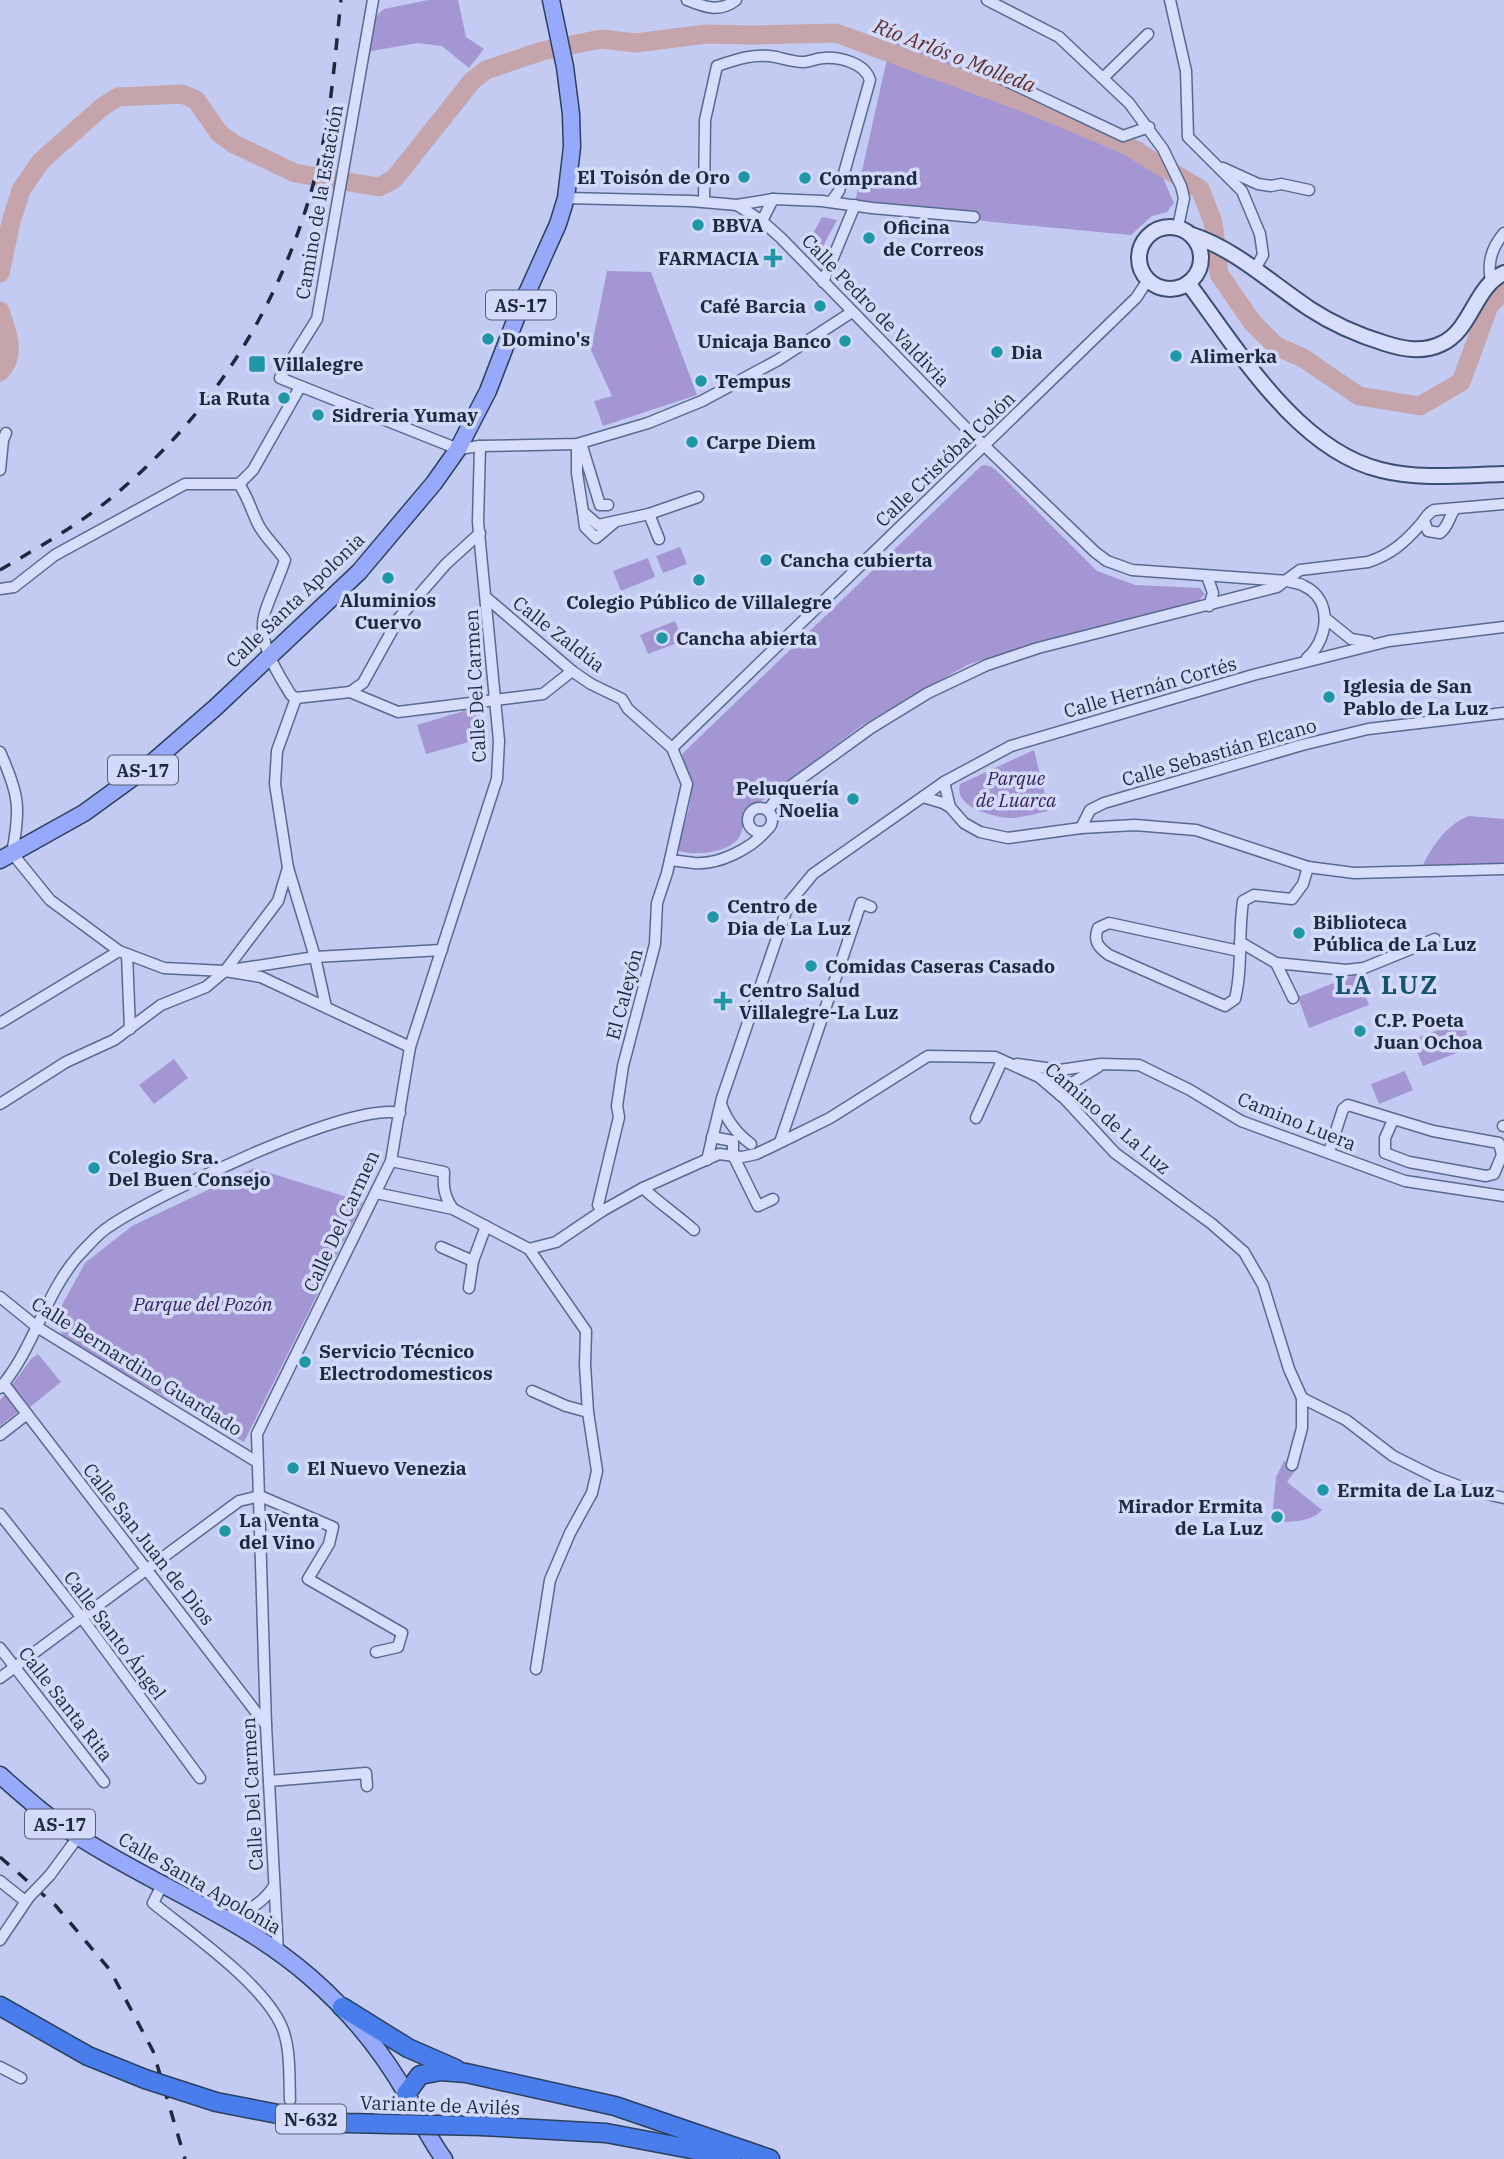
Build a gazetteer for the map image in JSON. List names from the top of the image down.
{
  "streets": {
    "highway": ["Variante de Avilés", "N-632"],
    "main road": ["AS-17", "Calle Santa Apolonia"],
    "street": [
      "Camino de la Estación",
      "Calle Pedro de Valdivia",
      "Calle Cristóbal Colón",
      "Calle Zaldúa",
      "Calle Del Carmen",
      "Calle Hernán Cortés",
      "Calle Sebastián Elcano",
      "El Caleyón",
      "Camino de La Luz",
      "Camino Luera",
      "Calle Bernardino Guardado",
      "Calle San Juan de Dios",
      "Calle Santo Ángel",
      "Calle Santa Rita"
    ]
  },
  "crossings": [
    ["AS-17", "Calle Santa Apolonia"],
    ["AS-17", "Calle Del Carmen"],
    ["Calle Pedro de Valdivia", "Calle Cristóbal Colón"],
    ["Calle Cristóbal Colón", "Calle Zaldúa"],
    ["Calle Cristóbal Colón", "El Caleyón"],
    ["Calle Santa Apolonia", "Calle Del Carmen"],
    ["Calle Zaldúa", "Calle Del Carmen"],
    ["Calle Zaldúa", "El Caleyón"],
    ["Calle Del Carmen", "Calle Bernardino Guardado"],
    ["Calle Del Carmen", "Calle San Juan de Dios"],
    ["Calle Hernán Cortés", "Camino de La Luz"],
    ["El Caleyón", "Camino de La Luz"],
    ["Camino de La Luz", "Camino Luera"]
  ],
  "districts": ["LA LUZ"],
  "water": ["Río Arlós o Molleda"],
  "parks": ["Parque de Luarca", "Parque del Pozón"],
  "places": {
    "other": [
      "El Toisón de Oro",
      "Comprand",
      "BBVA",
      "Oficina de Correos",
      "Café Barcia",
      "Domino's",
      "Unicaja Banco",
      "Dia",
      "Alimerka",
      "Tempus",
      "La Ruta",
      "Sidreria Yumay",
      "Carpe Diem",
      "Cancha cubierta",
      "Aluminios Cuervo",
      "Colegio Público de Villalegre",
      "Cancha abierta",
      "Iglesia de San Pablo de La Luz",
      "Peluquería Noelia",
      "Centro de Dia de La Luz",
      "Biblioteca Pública de La Luz",
      "Comidas Caseras Casado",
      "C.P. Poeta Juan Ochoa",
      "Colegio Sra. Del Buen Consejo",
      "Servicio Técnico Electrodomesticos",
      "El Nuevo Venezia",
      "Ermita de La Luz",
      "Mirador Ermita de La Luz",
      "La Venta del Vino"
    ],
    "health": ["FARMACIA", "Centro Salud Villalegre-La Luz"],
    "transit": ["Villalegre"]
  }
}
